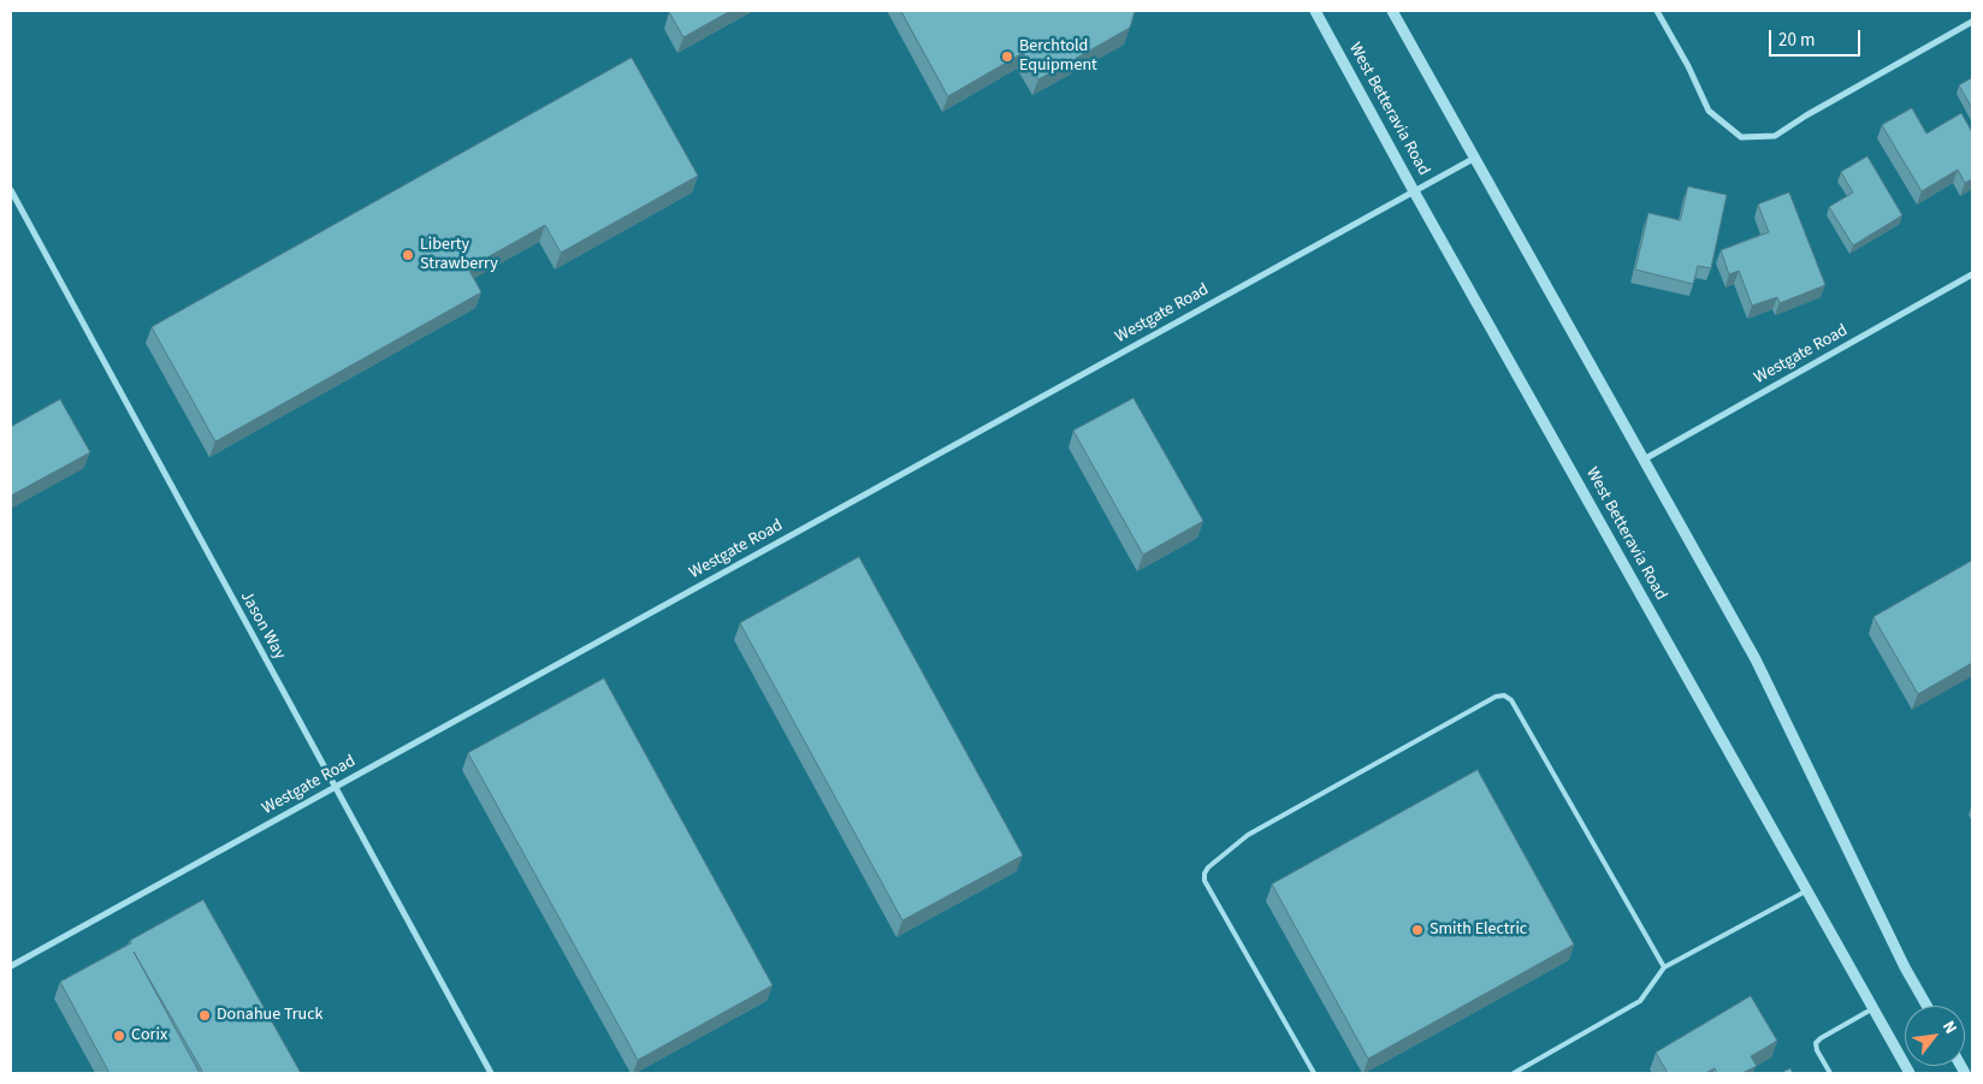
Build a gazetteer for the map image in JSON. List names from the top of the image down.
{
  "streets": {
    "street": ["West Betteravia Road", "Westgate Road", "Jason Way"]
  },
  "crossings": [
    ["West Betteravia Road", "Westgate Road"],
    ["Westgate Road", "Jason Way"]
  ],
  "places": [
    "Berchtold Equipment",
    "Liberty Strawberry",
    "Smith Electric",
    "Donahue Truck",
    "Corix"
  ],
  "scale_bar": "20 m",
  "north": "top right"
}
